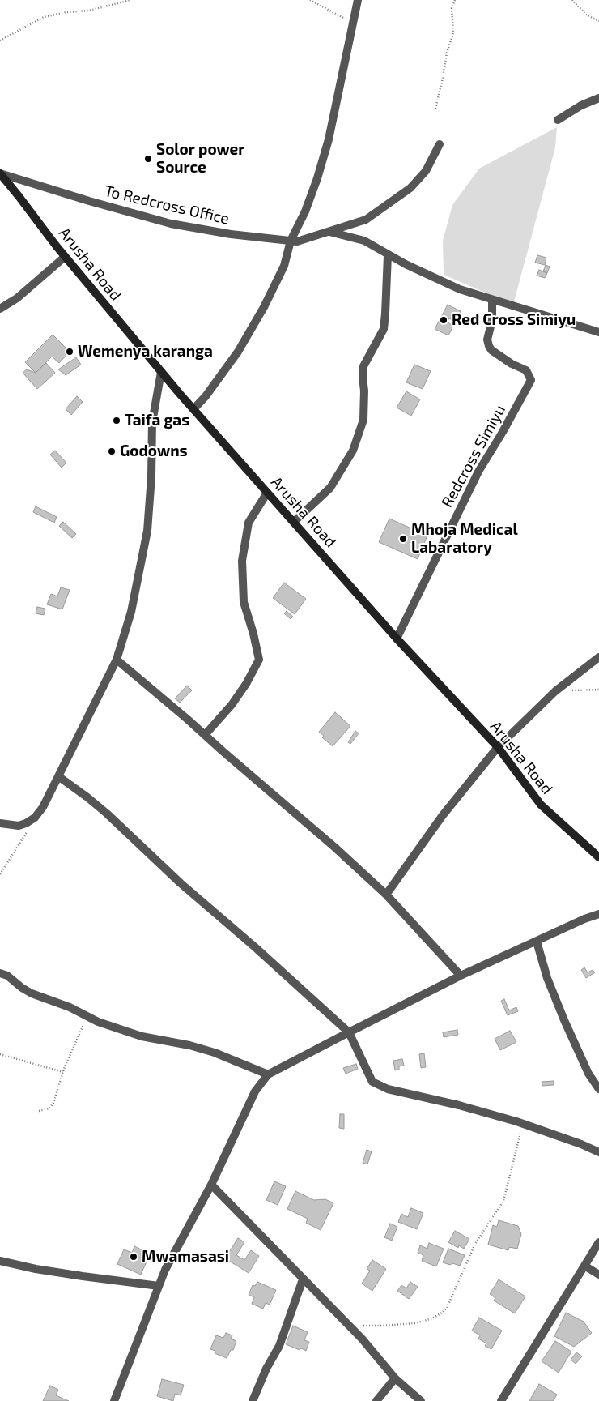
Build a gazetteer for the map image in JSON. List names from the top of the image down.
{
  "streets": {
    "main road": ["Arusha Road"],
    "street": ["To Redcross Office", "Redcross Simiyu"]
  },
  "crossings": [
    ["To Redcross Office", "Arusha Road"],
    ["Arusha Road", "Redcross Simiyu"]
  ],
  "places": [
    "Solor power Source",
    "Red Cross Simiyu",
    "Wemenya karanga",
    "Taifa gas",
    "Godowns",
    "Mhoja Medical Labaratory",
    "Mwamasasi"
  ]
}
